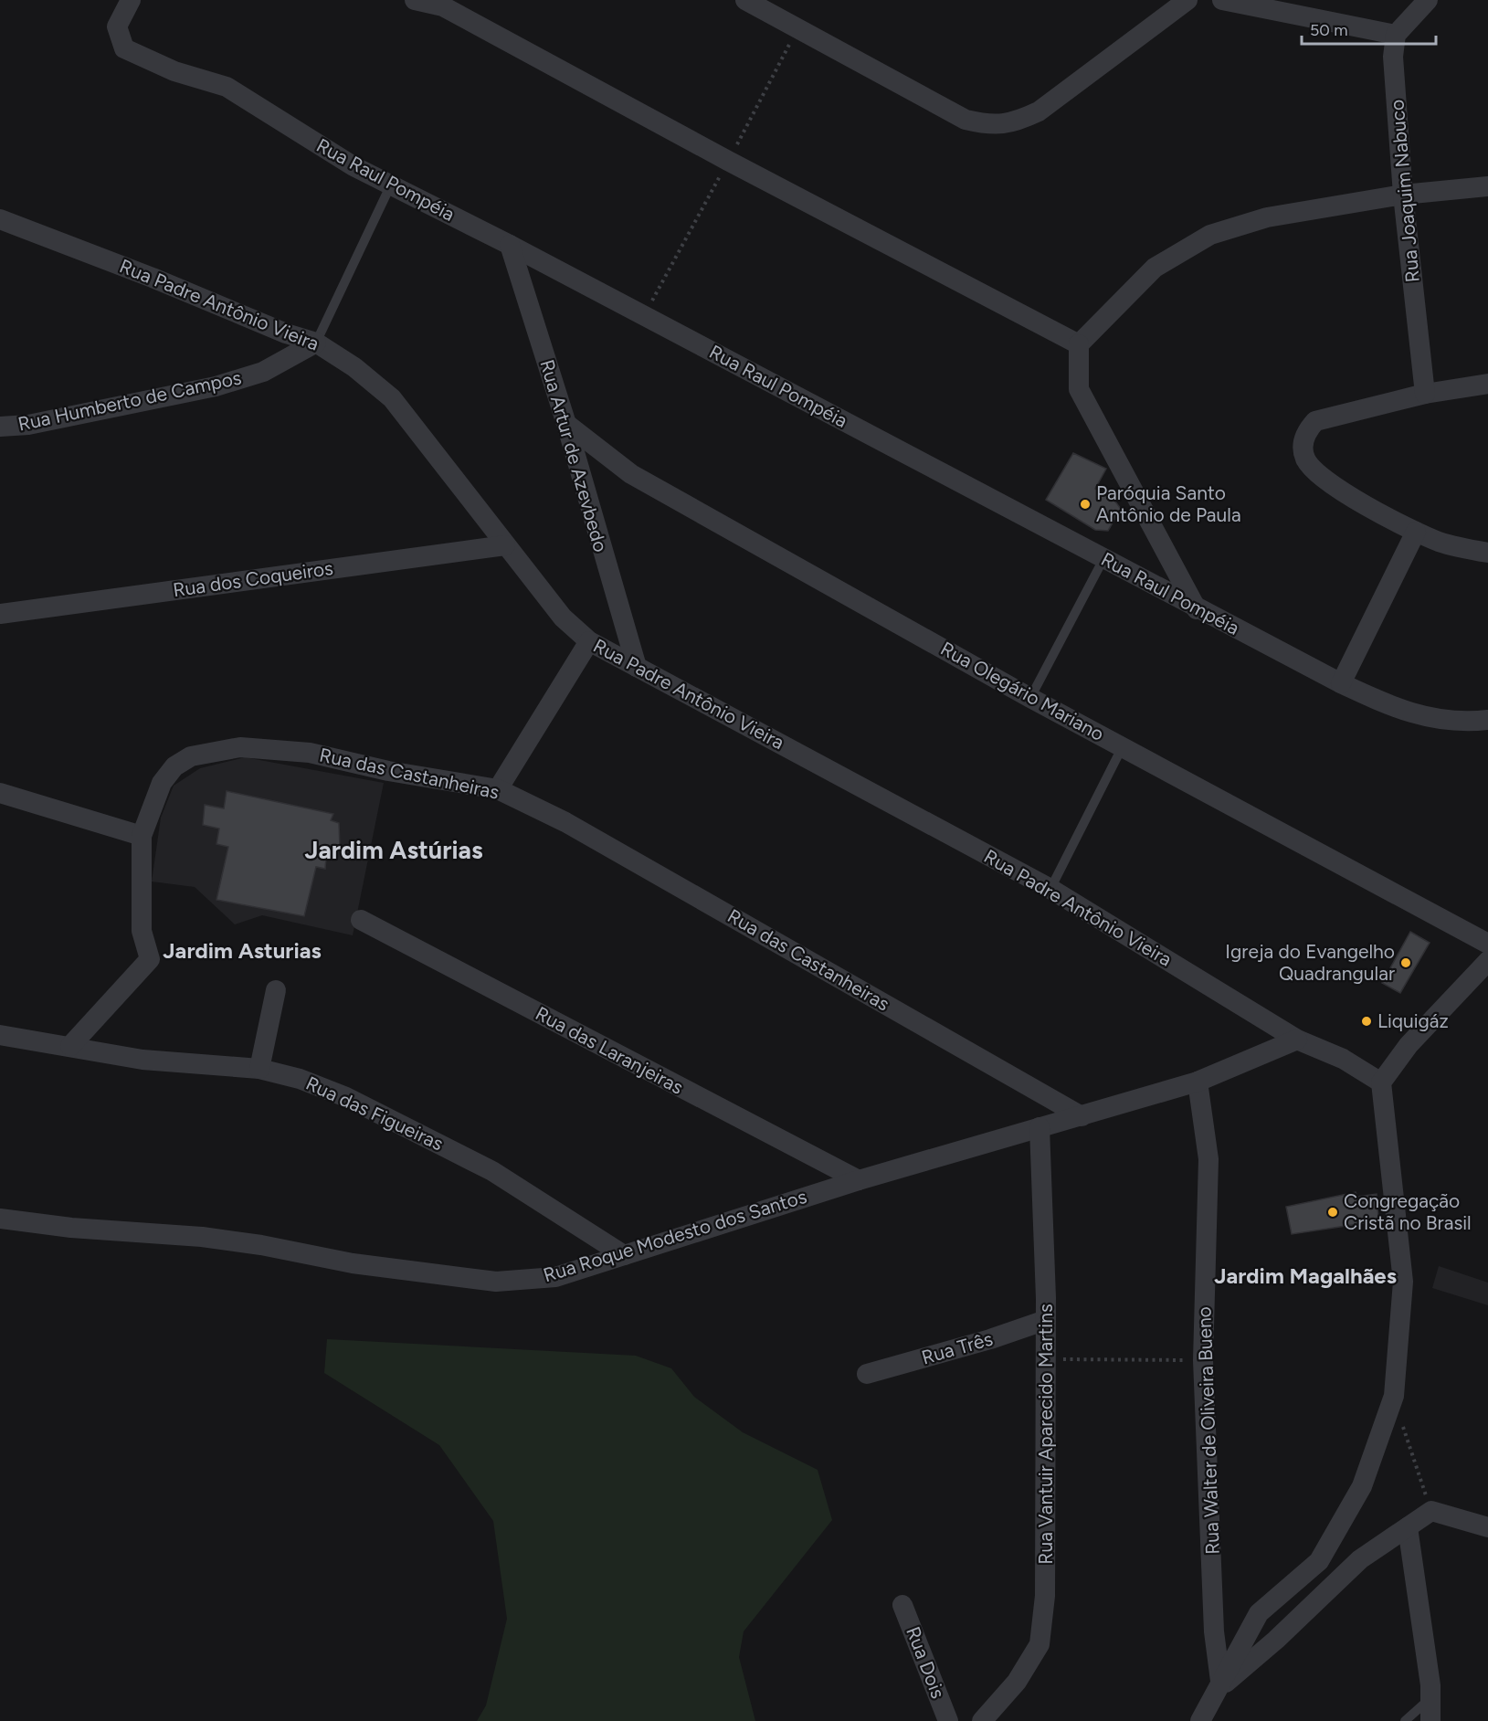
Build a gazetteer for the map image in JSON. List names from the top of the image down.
{
  "streets": {
    "street": [
      "Rua Raul Pompéia",
      "Rua Joaquim Nabuco",
      "Rua Padre Antônio Vieira",
      "Rua Humberto de Campos",
      "Rua Artur de Azevbedo",
      "Rua dos Coqueiros",
      "Rua Olegário Mariano",
      "Rua das Castanheiras",
      "Rua das Laranjeiras",
      "Rua das Figueiras",
      "Rua Roque Modesto dos Santos",
      "Rua Três",
      "Rua Walter de Oliveira Bueno",
      "Rua Vantuir Aparecido Martins",
      "Rua Dois"
    ]
  },
  "crossings": [
    ["Rua Raul Pompéia", "Rua Artur de Azevbedo"],
    ["Rua Padre Antônio Vieira", "Rua Humberto de Campos"],
    ["Rua Padre Antônio Vieira", "Rua Artur de Azevbedo"],
    ["Rua Padre Antônio Vieira", "Rua dos Coqueiros"],
    ["Rua Padre Antônio Vieira", "Rua Roque Modesto dos Santos"],
    ["Rua Artur de Azevbedo", "Rua Olegário Mariano"],
    ["Rua das Castanheiras", "Rua das Figueiras"],
    ["Rua das Castanheiras", "Rua Roque Modesto dos Santos"],
    ["Rua das Laranjeiras", "Rua Roque Modesto dos Santos"],
    ["Rua das Figueiras", "Rua Roque Modesto dos Santos"],
    ["Rua Roque Modesto dos Santos", "Rua Walter de Oliveira Bueno"],
    ["Rua Roque Modesto dos Santos", "Rua Vantuir Aparecido Martins"],
    ["Rua Três", "Rua Vantuir Aparecido Martins"]
  ],
  "districts": ["Jardim Astúrias", "Jardim Asturias", "Jardim Magalhães"],
  "places": [
    "Paróquia Santo Antônio de Paula",
    "Igreja do Evangelho Quadrangular",
    "Liquigáz",
    "Congregação Cristã no Brasil"
  ],
  "scale_bar": "50 m"
}
